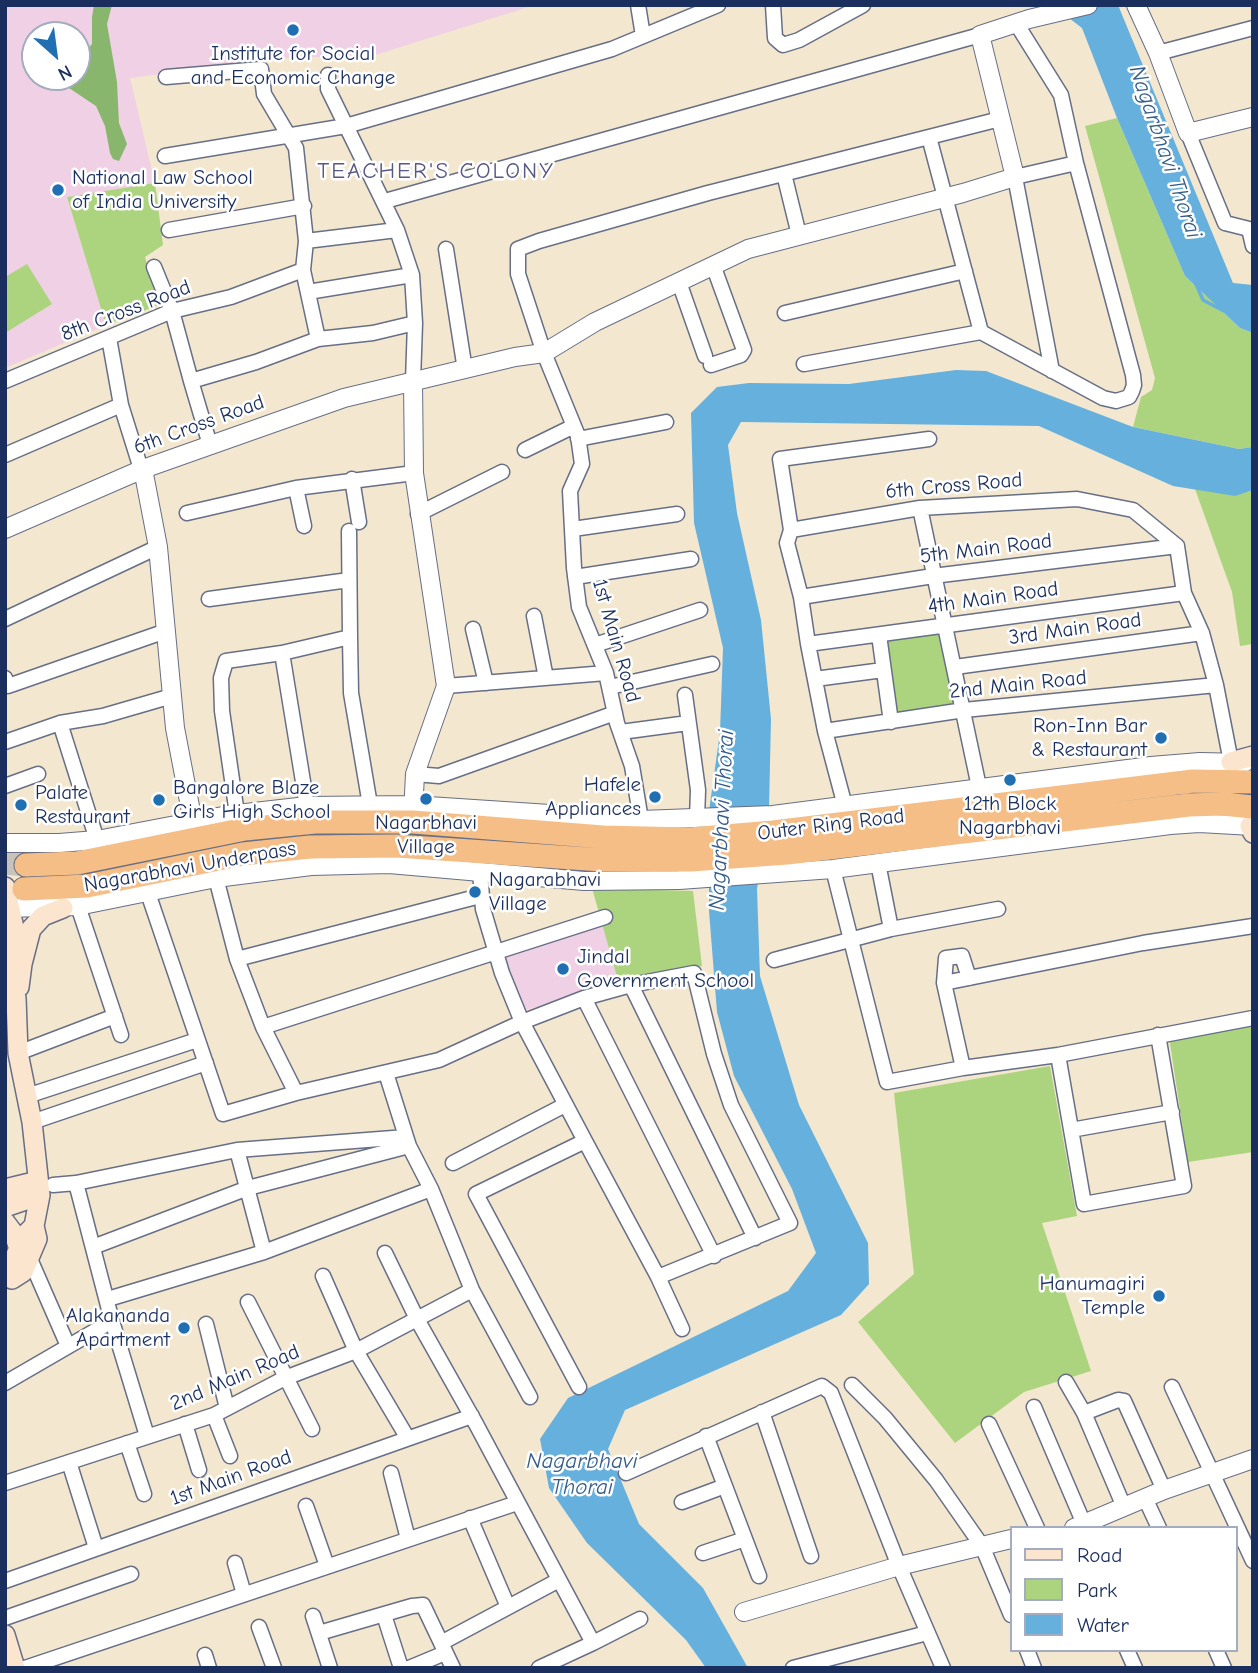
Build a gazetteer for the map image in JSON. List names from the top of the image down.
{
  "streets": {
    "highway": ["Outer Ring Road", "Nagarabhavi Underpass"],
    "street": [
      "8th Cross Road",
      "6th Cross Road",
      "5th Main Road",
      "4th Main Road",
      "3rd Main Road",
      "1st Main Road",
      "2nd Main Road"
    ]
  },
  "crossings": [
    ["6th Cross Road", "5th Main Road"],
    ["6th Cross Road", "1st Main Road"],
    ["Outer Ring Road", "Nagarabhavi Underpass"]
  ],
  "districts": ["TEACHER'S COLONY"],
  "water": ["Nagarbhavi Thorai"],
  "places": [
    "Institute for Social and Economic Change",
    "National Law School of India University",
    "Ron-Inn Bar & Restaurant",
    "12th Block Nagarbhavi",
    "Hafele Appliances",
    "Nagarbhavi Village",
    "Bangalore Blaze Girls High School",
    "Palate Restaurant",
    "Nagarabhavi Village",
    "Jindal Government School",
    "Hanumagiri Temple",
    "Alakananda Apartment"
  ],
  "legend": ["Road", "Park", "Water"],
  "north": "bottom right"
}
